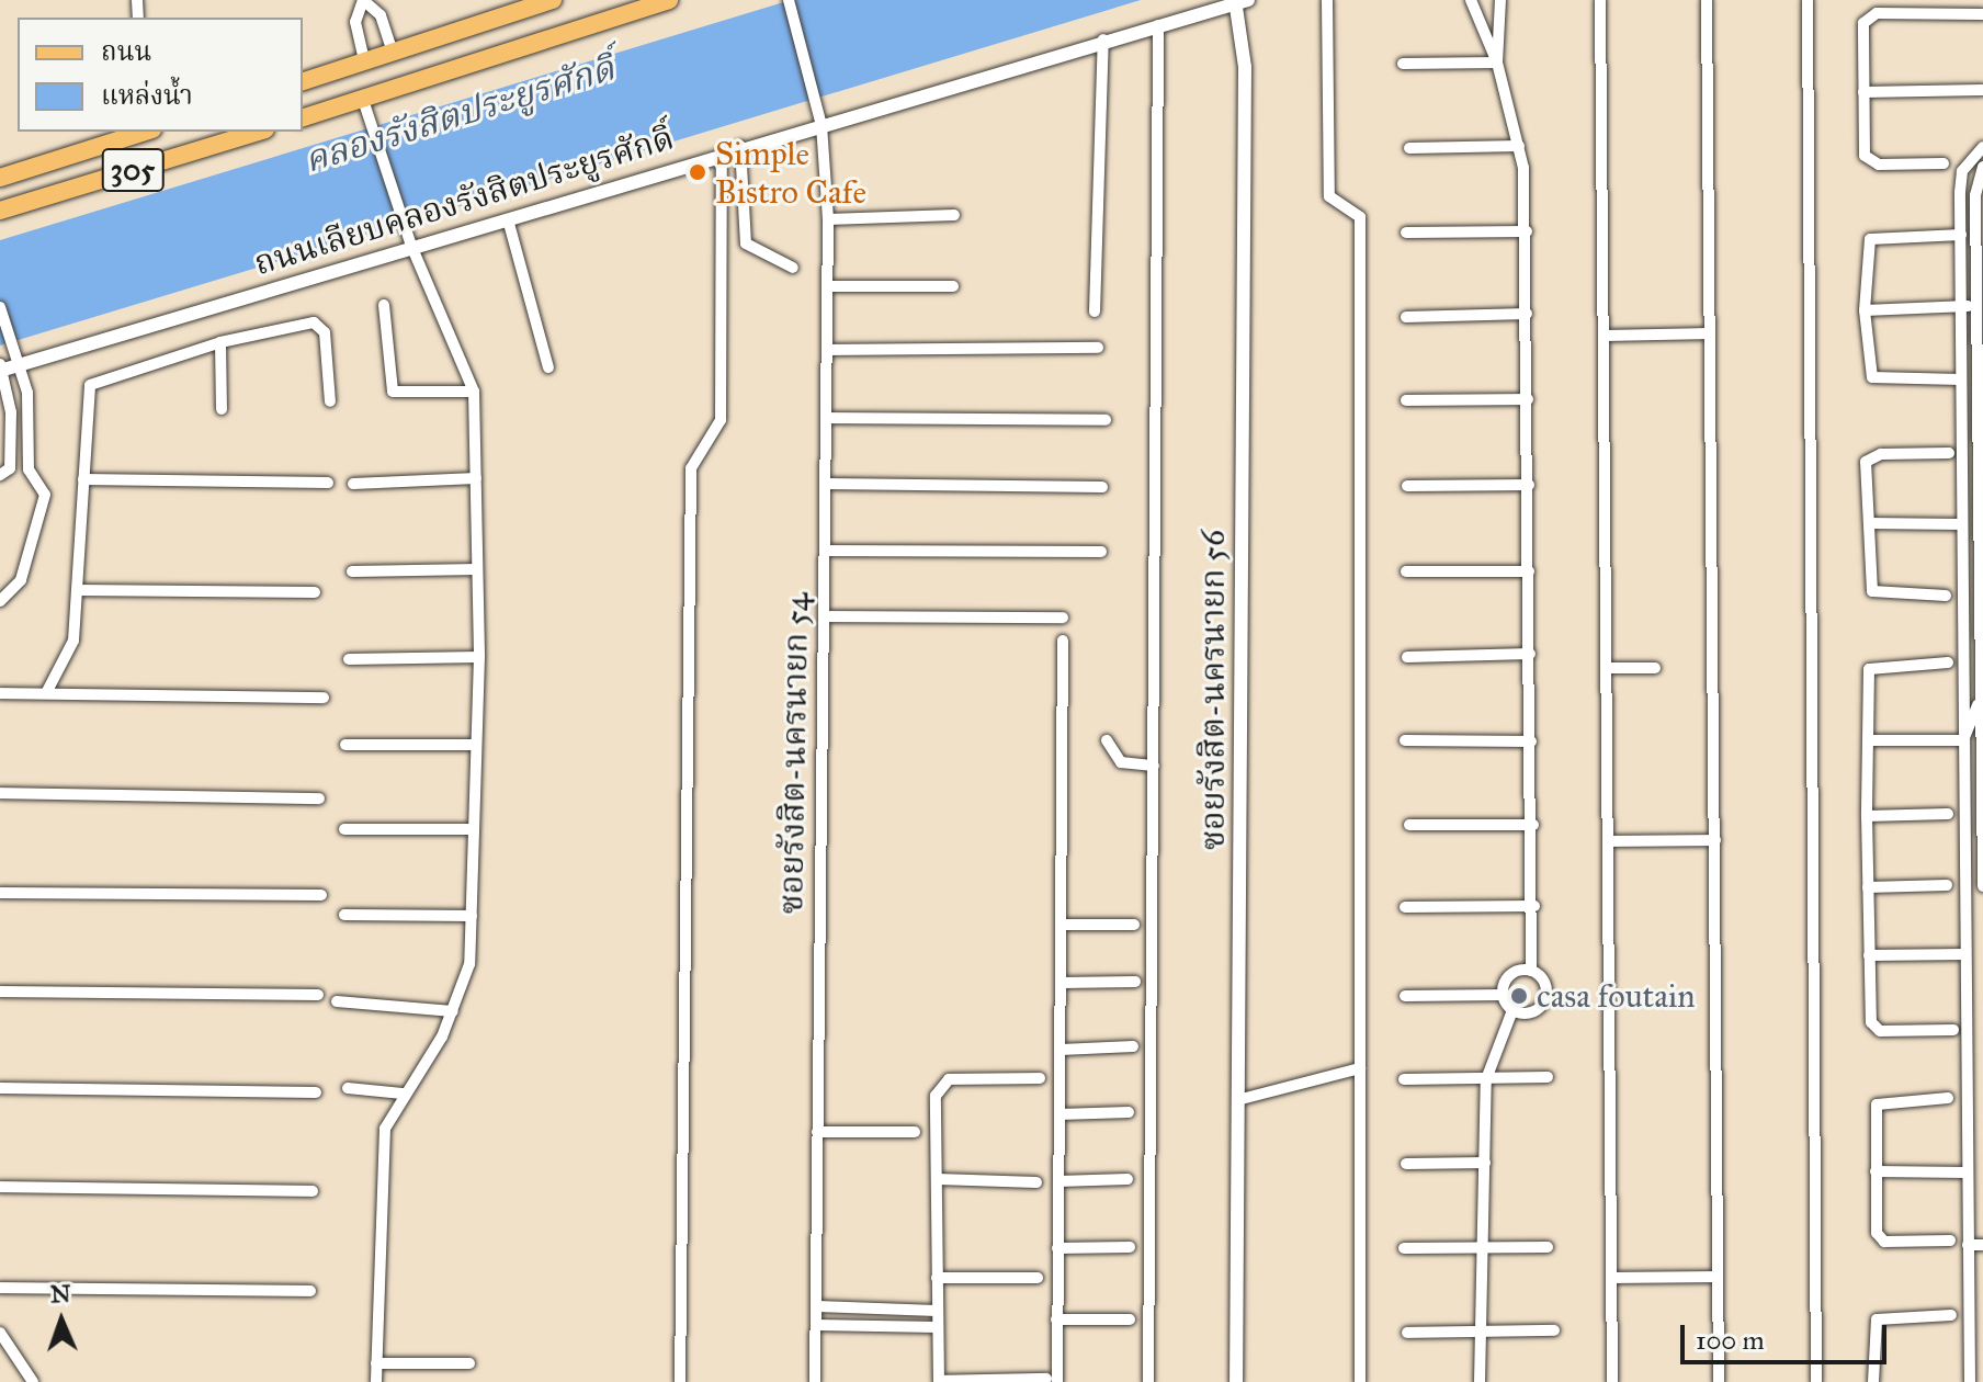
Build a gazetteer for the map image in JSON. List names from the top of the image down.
{
  "streets": {
    "main road": ["305"],
    "street": ["ถนนเลียบคลองรังสิตประยูรศักดิ์", "ซอยรังสิต-นครนายก 56", "ซอยรังสิต-นครนายก 54"]
  },
  "crossings": [
    ["ถนนเลียบคลองรังสิตประยูรศักดิ์", "ซอยรังสิต-นครนายก 56"],
    ["ถนนเลียบคลองรังสิตประยูรศักดิ์", "ซอยรังสิต-นครนายก 54"]
  ],
  "water": ["คลองรังสิตประยูรศักดิ์"],
  "places": ["Simple Bistro Cafe", "casa foutain"],
  "legend": ["ถนน", "แหล่งน้ำ"],
  "scale_bar": "100 m",
  "north": "top"
}
